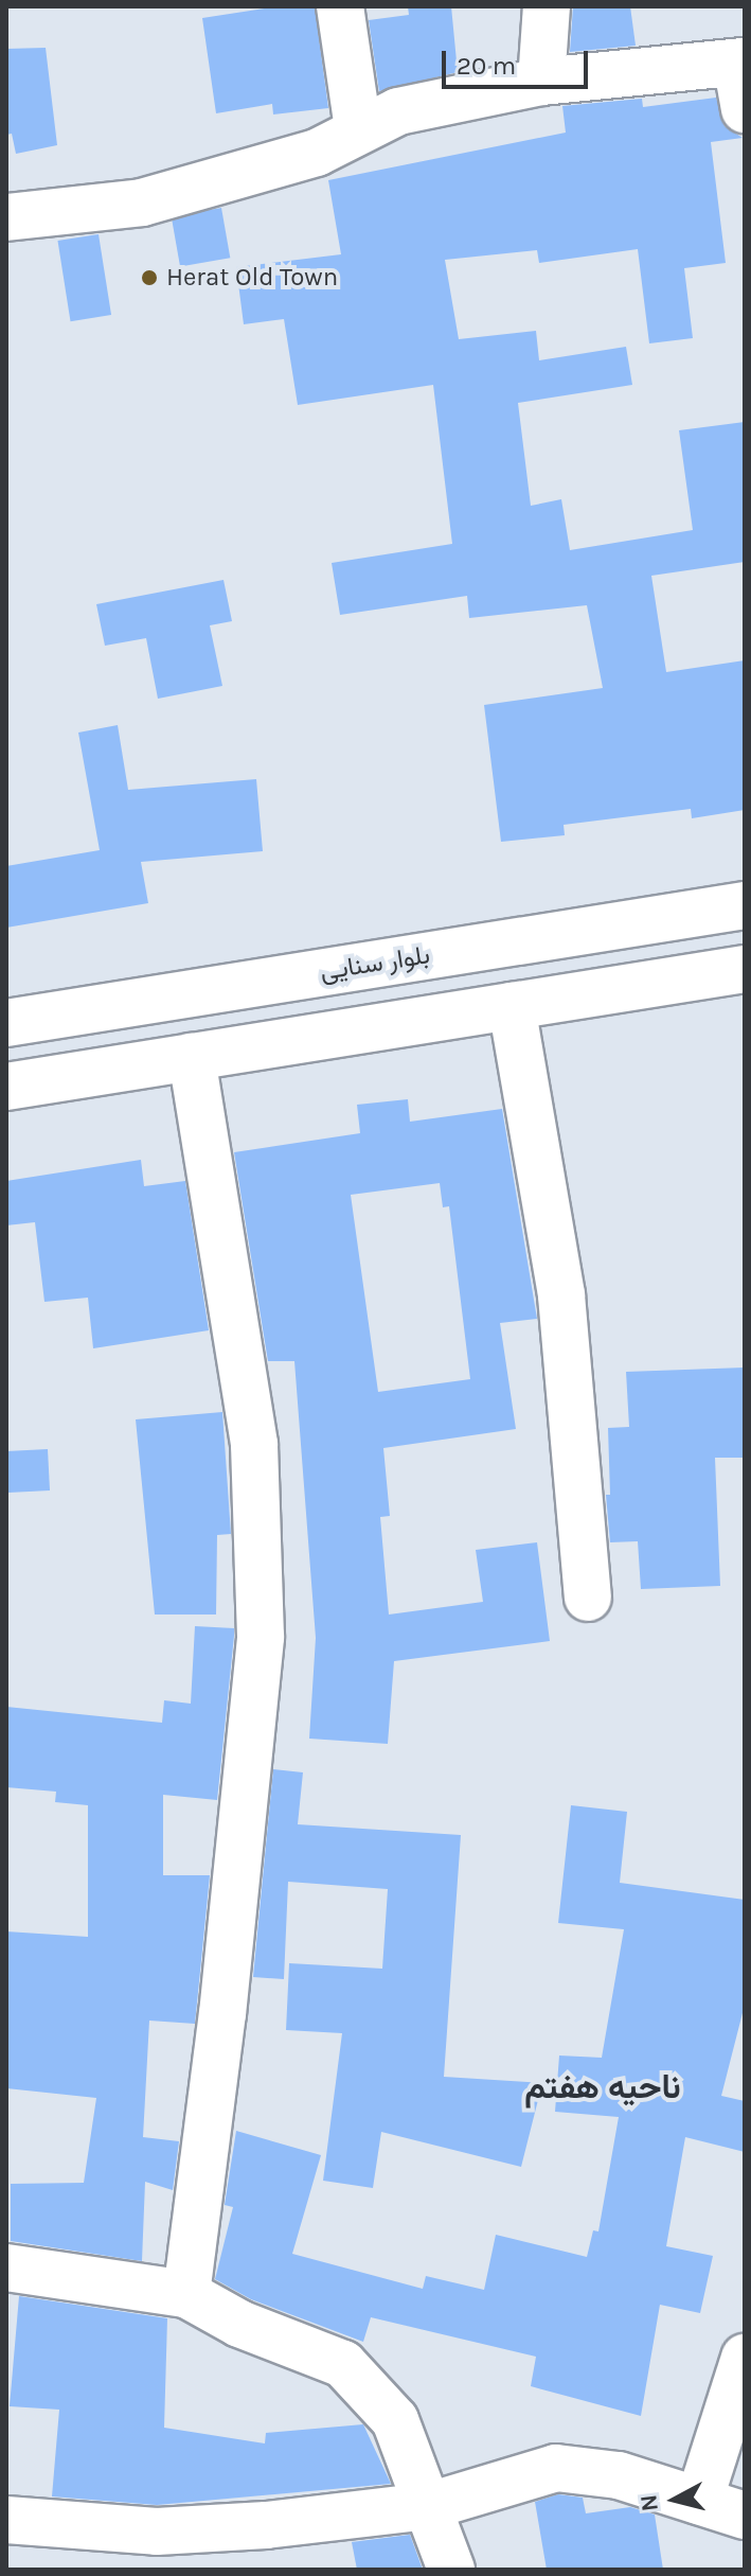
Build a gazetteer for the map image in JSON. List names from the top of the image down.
{
  "streets": {
    "street": ["بلوار سنایی"]
  },
  "districts": ["ناحیه هفتم"],
  "places": ["Herat Old Town"],
  "scale_bar": "20 m",
  "north": "left"
}
